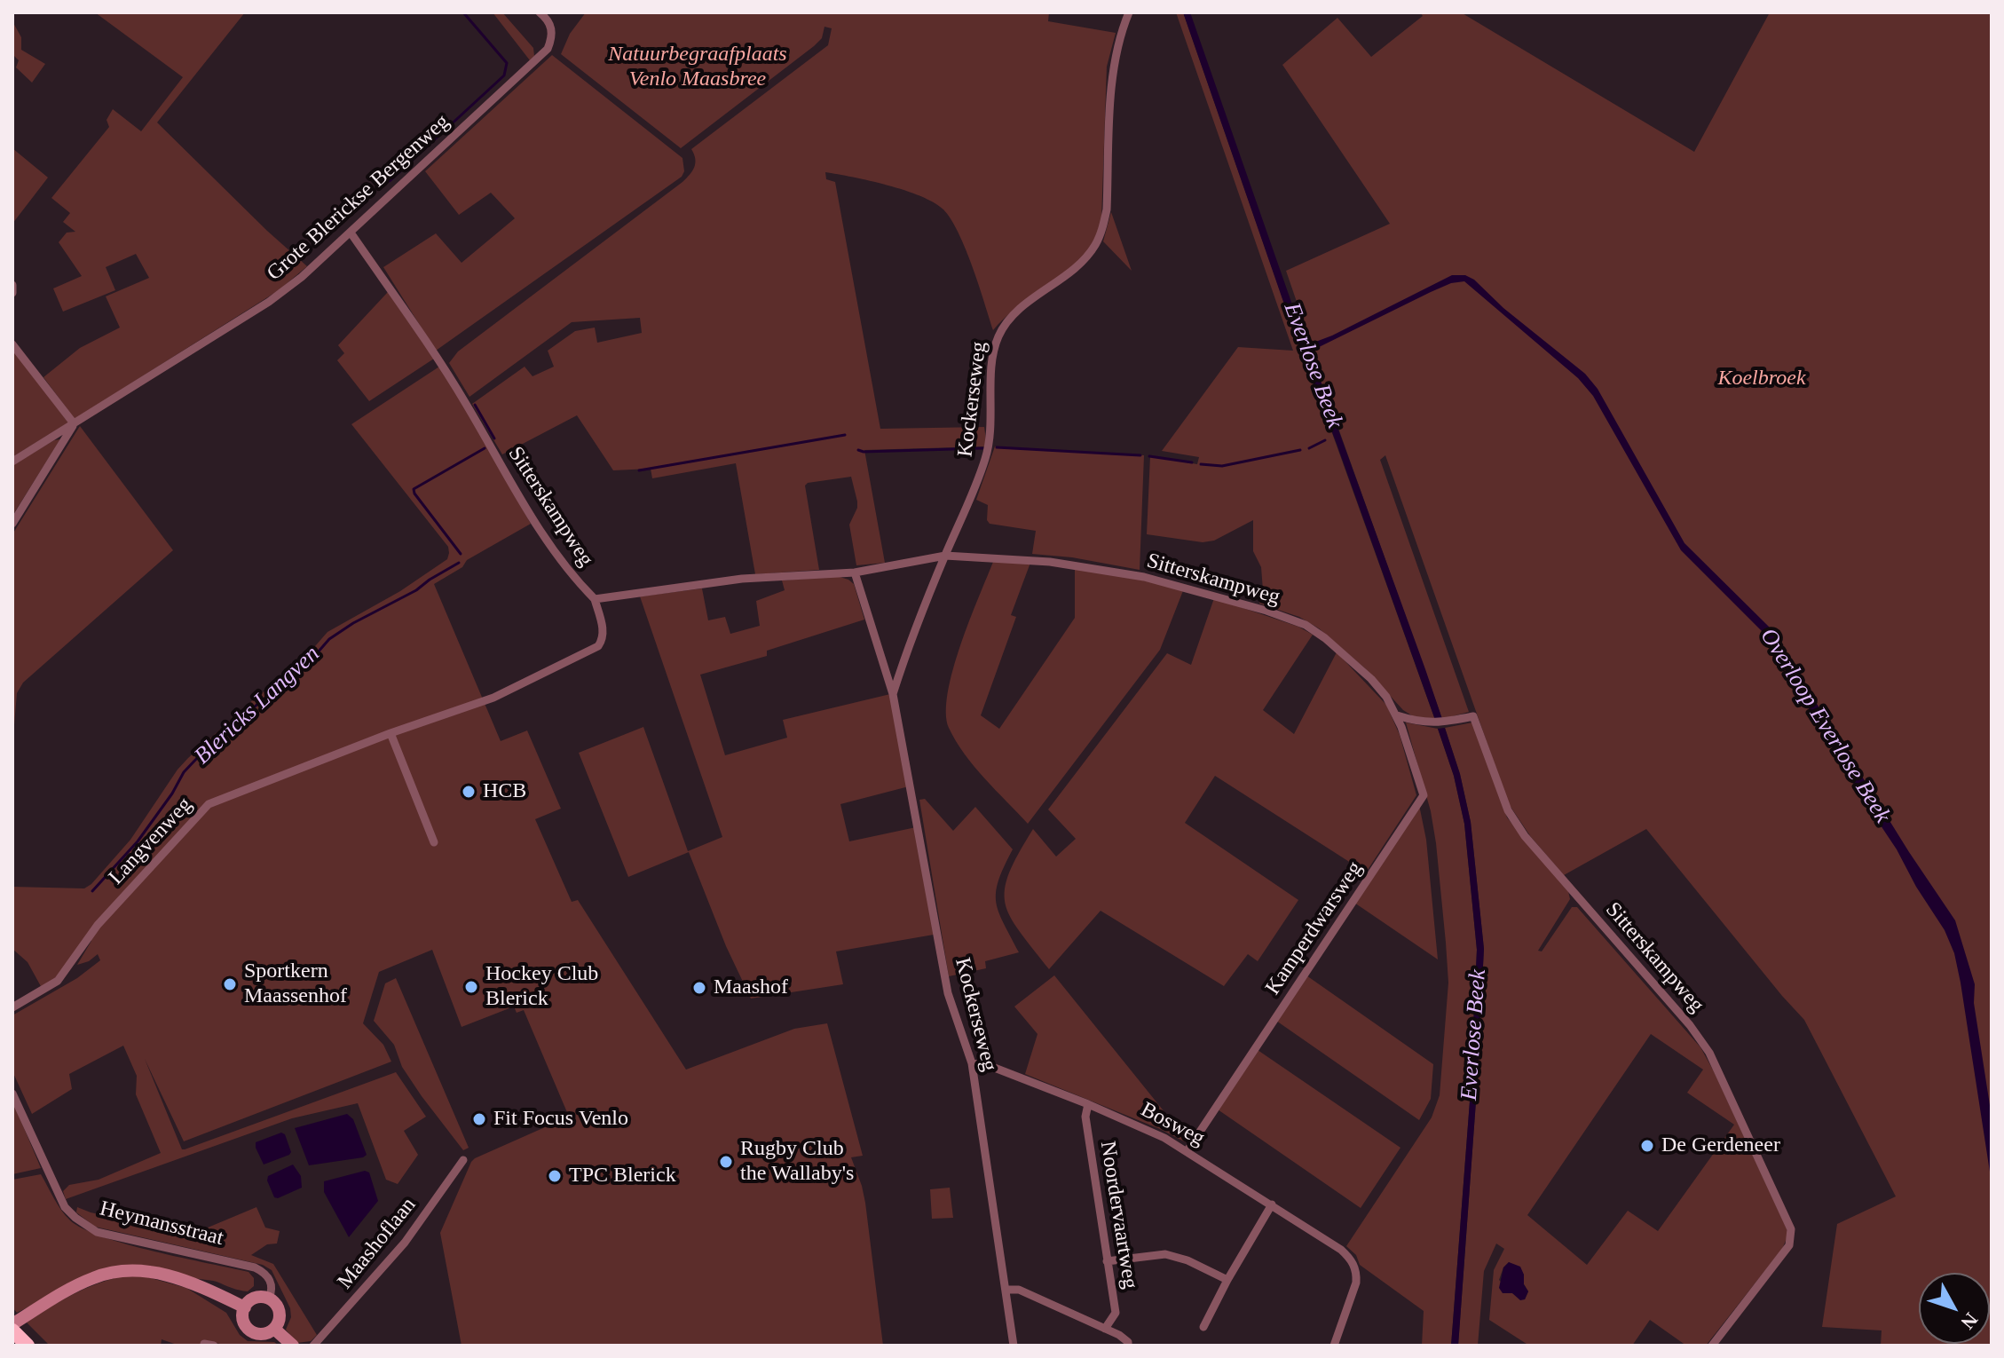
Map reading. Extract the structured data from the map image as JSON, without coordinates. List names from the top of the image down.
{
  "streets": {
    "street": [
      "Grote Blerickse Bergenweg",
      "Kockerseweg",
      "Sitterskampweg",
      "Langvenweg",
      "Kamperdwarsweg",
      "Bosweg",
      "Noordervaartweg",
      "Heymansstraat",
      "Maashoflaan"
    ]
  },
  "crossings": [
    ["Grote Blerickse Bergenweg", "Sitterskampweg"],
    ["Kockerseweg", "Sitterskampweg"],
    ["Kockerseweg", "Bosweg"],
    ["Sitterskampweg", "Langvenweg"],
    ["Sitterskampweg", "Kamperdwarsweg"],
    ["Kamperdwarsweg", "Bosweg"],
    ["Bosweg", "Noordervaartweg"]
  ],
  "water": ["Everlose Beek", "Blericks Langven", "Overloop Everlose Beek"],
  "parks": ["Natuurbegraafplaats Venlo Maasbree", "Koelbroek"],
  "places": [
    "HCB",
    "Sportkern Maassenhof",
    "Hockey Club Blerick",
    "Maashof",
    "Fit Focus Venlo",
    "De Gerdeneer",
    "Rugby Club the Wallaby's",
    "TPC Blerick"
  ],
  "north": "bottom right"
}
